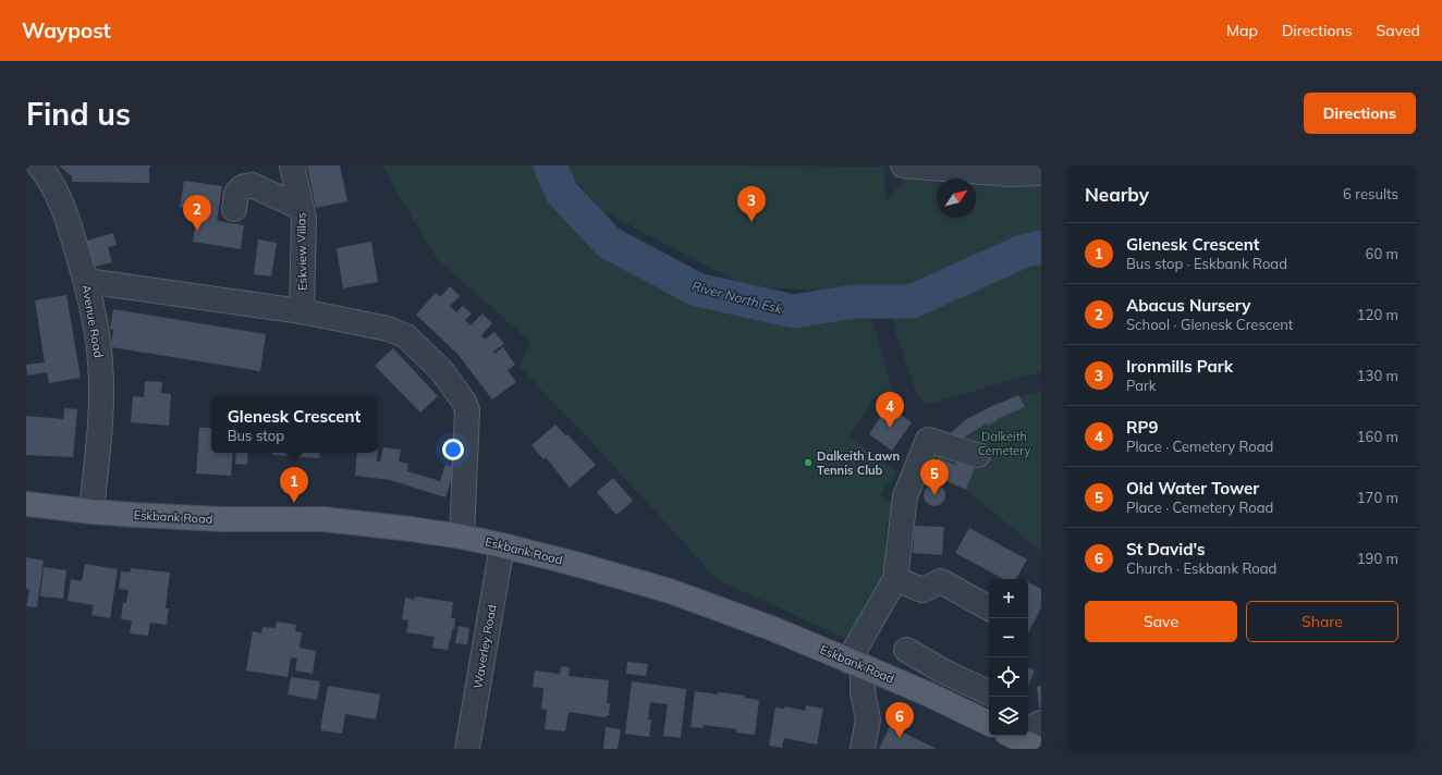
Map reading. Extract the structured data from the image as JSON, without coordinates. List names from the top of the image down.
{
  "streets": {
    "main road": ["Eskbank Road"],
    "street": ["Eskview Villas", "Avenue Road", "Waverley Road"]
  },
  "crossings": [
    ["Avenue Road", "Eskbank Road"],
    ["Eskbank Road", "Waverley Road"]
  ],
  "water": ["River North Esk"],
  "parks": ["Dalkeith Cemetery"],
  "places": ["Dalkeith Lawn Tennis Club"],
  "north": "top right",
  "page": {
    "header": "Waypost",
    "nav": ["Map", "Directions", "Saved"],
    "buttons": [
      "Directions",
      ["Save", "Share"]
    ],
    "title": "Find us",
    "heading": ["Nearby", "6 results"],
    "pins": [
      "3",
      "2",
      "4",
      "5",
      "1",
      "6"
    ],
    "list": [
      {
        "mark": "1",
        "name": "Glenesk Crescent",
        "note": "Bus stop · Eskbank Road",
        "value": "60 m"
      },
      {
        "mark": "2",
        "name": "Abacus Nursery",
        "note": "School · Glenesk Crescent",
        "value": "120 m"
      },
      {
        "mark": "3",
        "name": "Ironmills Park",
        "note": "Park",
        "value": "130 m"
      },
      {
        "mark": "4",
        "name": "RP9",
        "note": "Place · Cemetery Road",
        "value": "160 m"
      },
      {
        "mark": "5",
        "name": "Old Water Tower",
        "note": "Place · Cemetery Road",
        "value": "170 m"
      },
      {
        "mark": "6",
        "name": "St David's",
        "note": "Church · Eskbank Road",
        "value": "190 m"
      }
    ],
    "popup": ["Glenesk Crescent", "Bus stop"],
    "map_buttons": ["+", "−"]
  }
}
